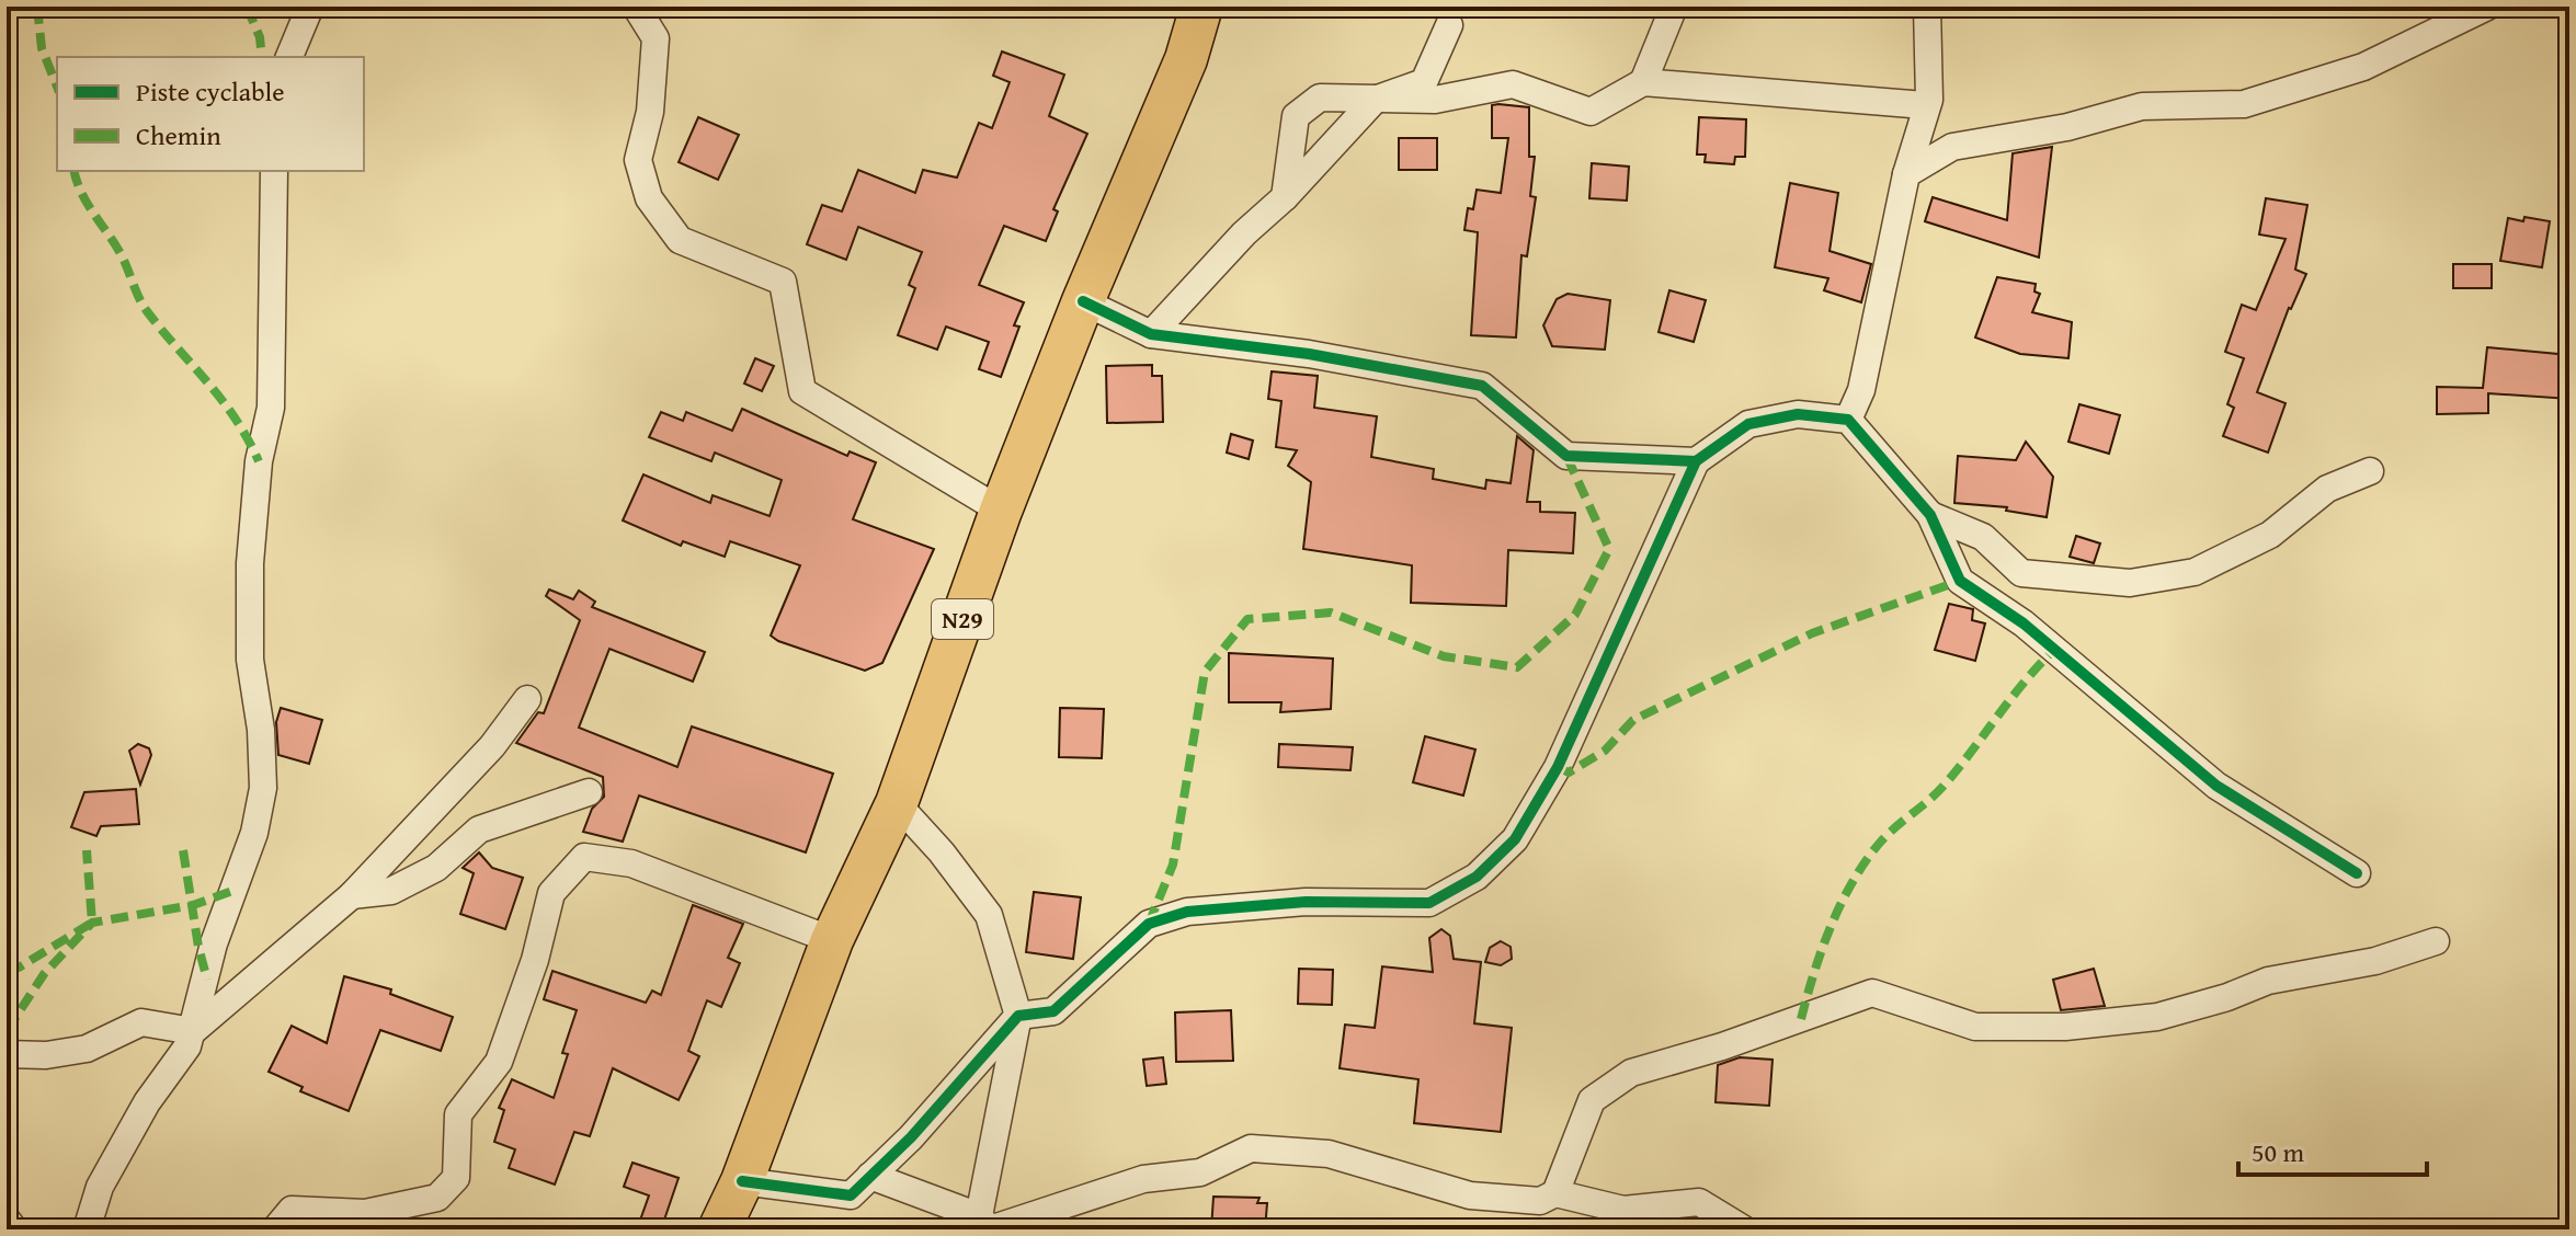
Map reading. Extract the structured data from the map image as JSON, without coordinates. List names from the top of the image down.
{
  "streets": {
    "main road": ["N29"]
  },
  "legend": ["Piste cyclable", "Chemin"],
  "scale_bar": "50 m"
}
